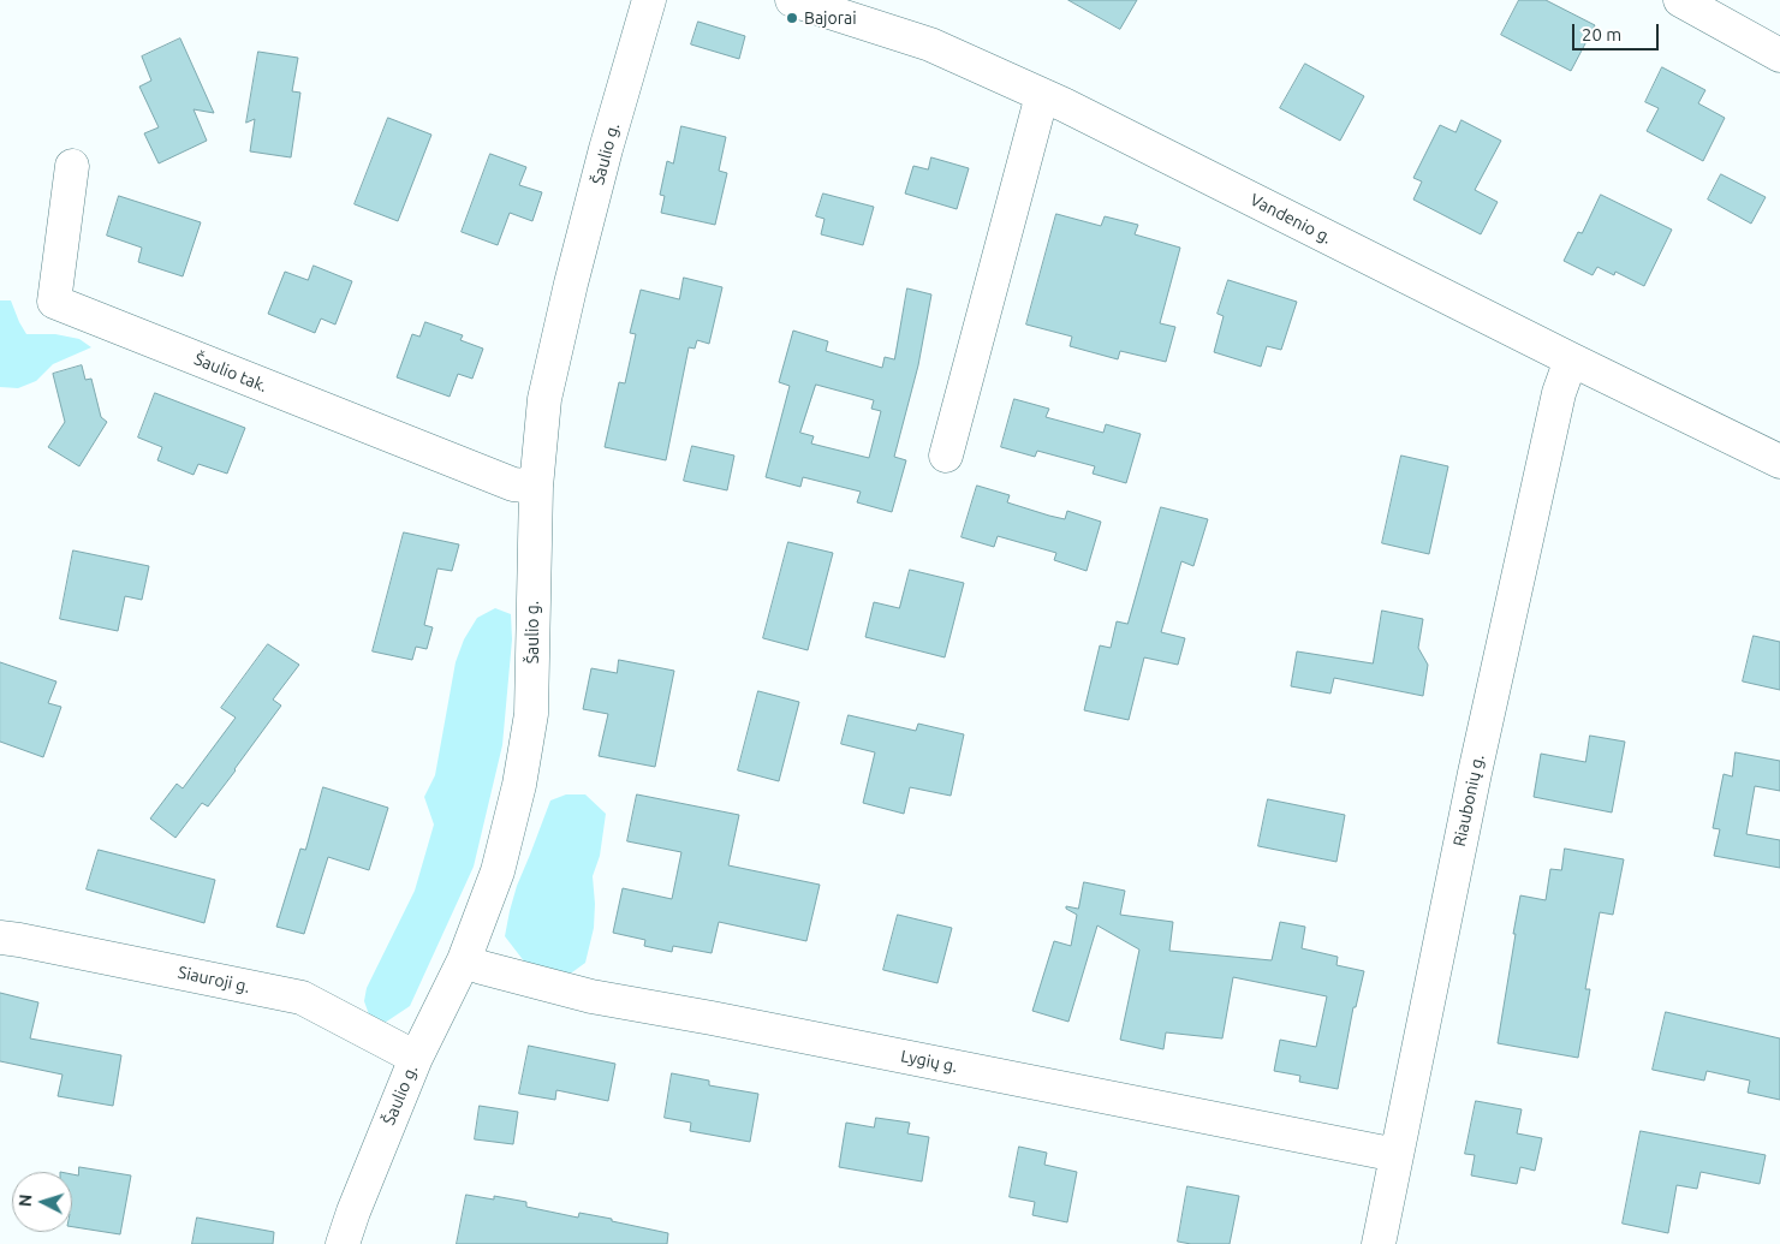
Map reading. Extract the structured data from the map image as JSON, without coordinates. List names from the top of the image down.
{
  "streets": {
    "street": [
      "Šaulio g.",
      "Vandenio g.",
      "Šaulio tak.",
      "Riaubonių g.",
      "Siauroji g.",
      "Lygių g."
    ]
  },
  "crossings": [
    ["Šaulio g.", "Šaulio tak."],
    ["Šaulio g.", "Siauroji g."],
    ["Šaulio g.", "Lygių g."],
    ["Vandenio g.", "Riaubonių g."],
    ["Riaubonių g.", "Lygių g."]
  ],
  "places": ["Bajorai"],
  "scale_bar": "20 m",
  "north": "left"
}
